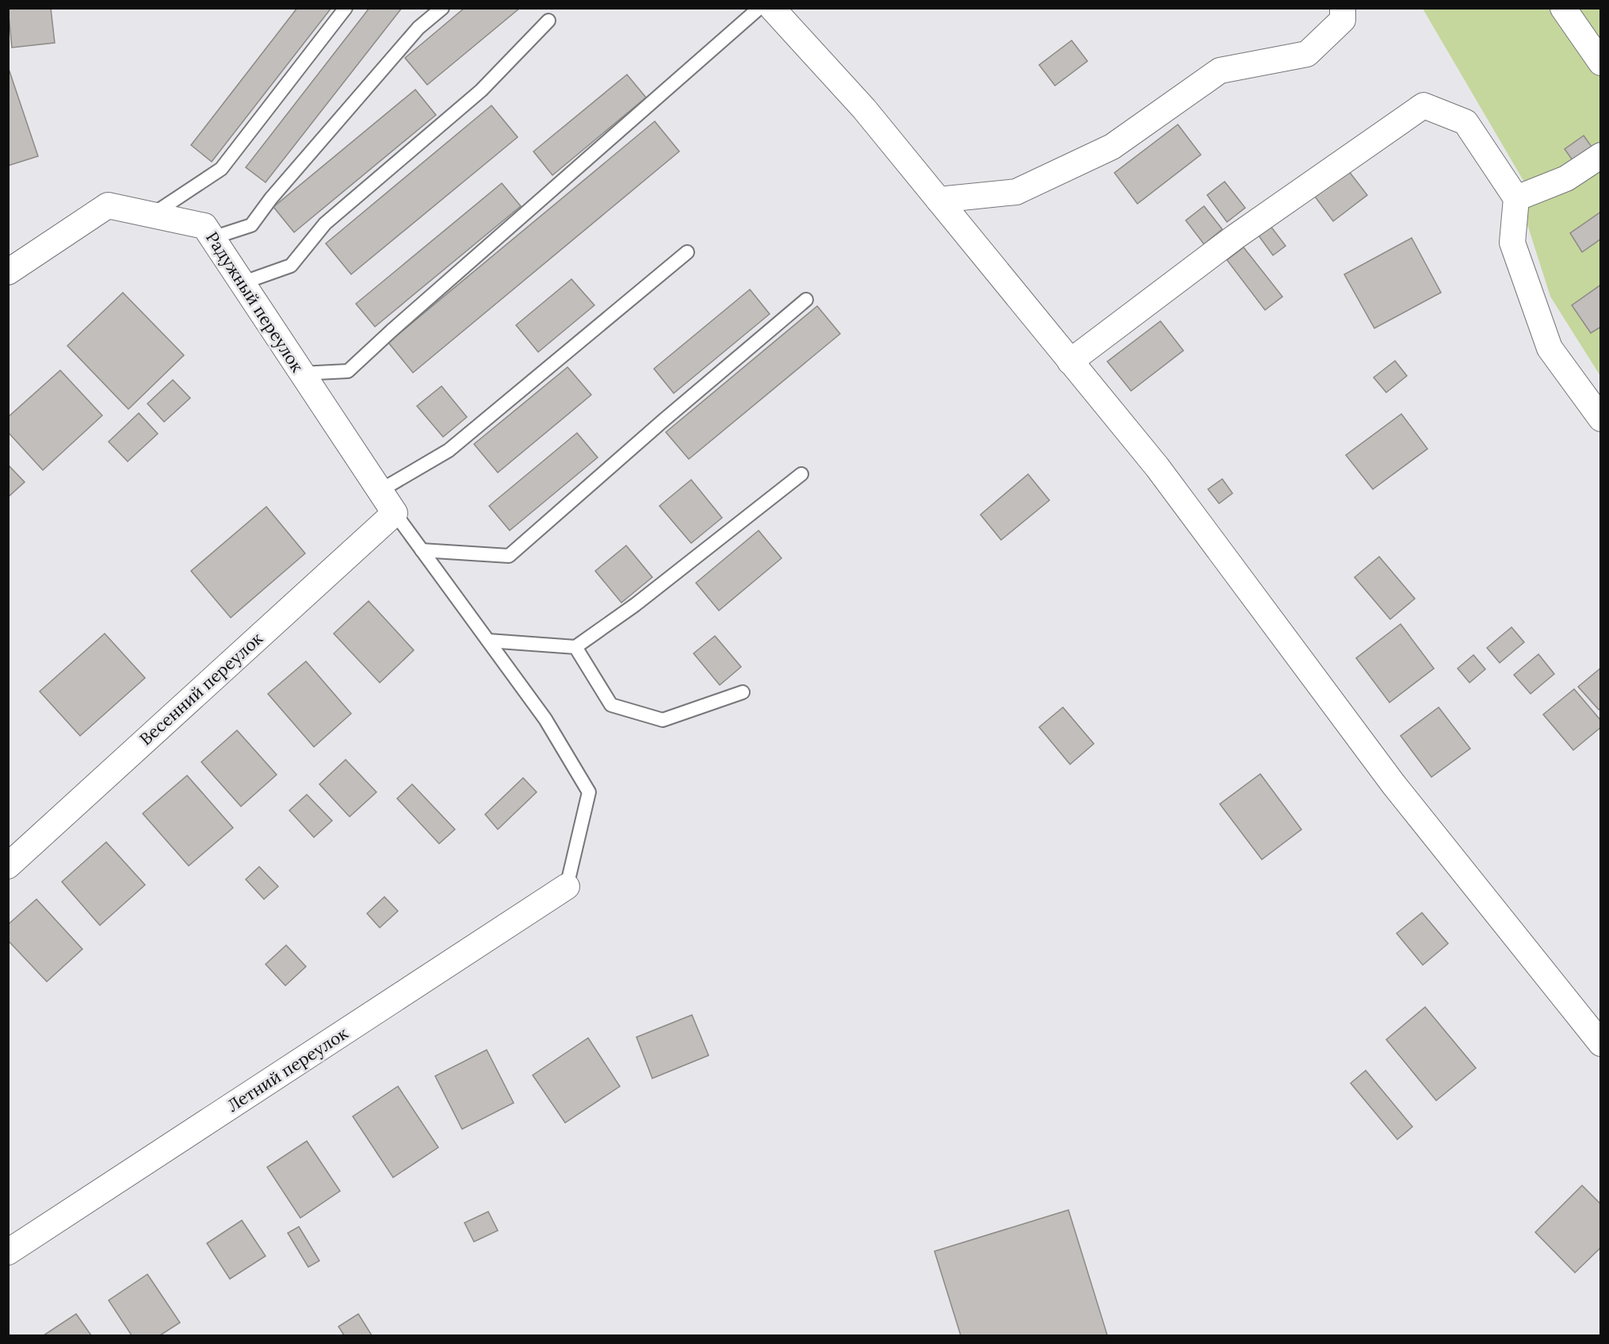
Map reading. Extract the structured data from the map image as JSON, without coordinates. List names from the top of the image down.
{
  "streets": {
    "street": ["Радужный переулок", "Весенний переулок", "Летний переулок"]
  },
  "crossings": [
    ["Радужный переулок", "Весенний переулок"]
  ]
}
